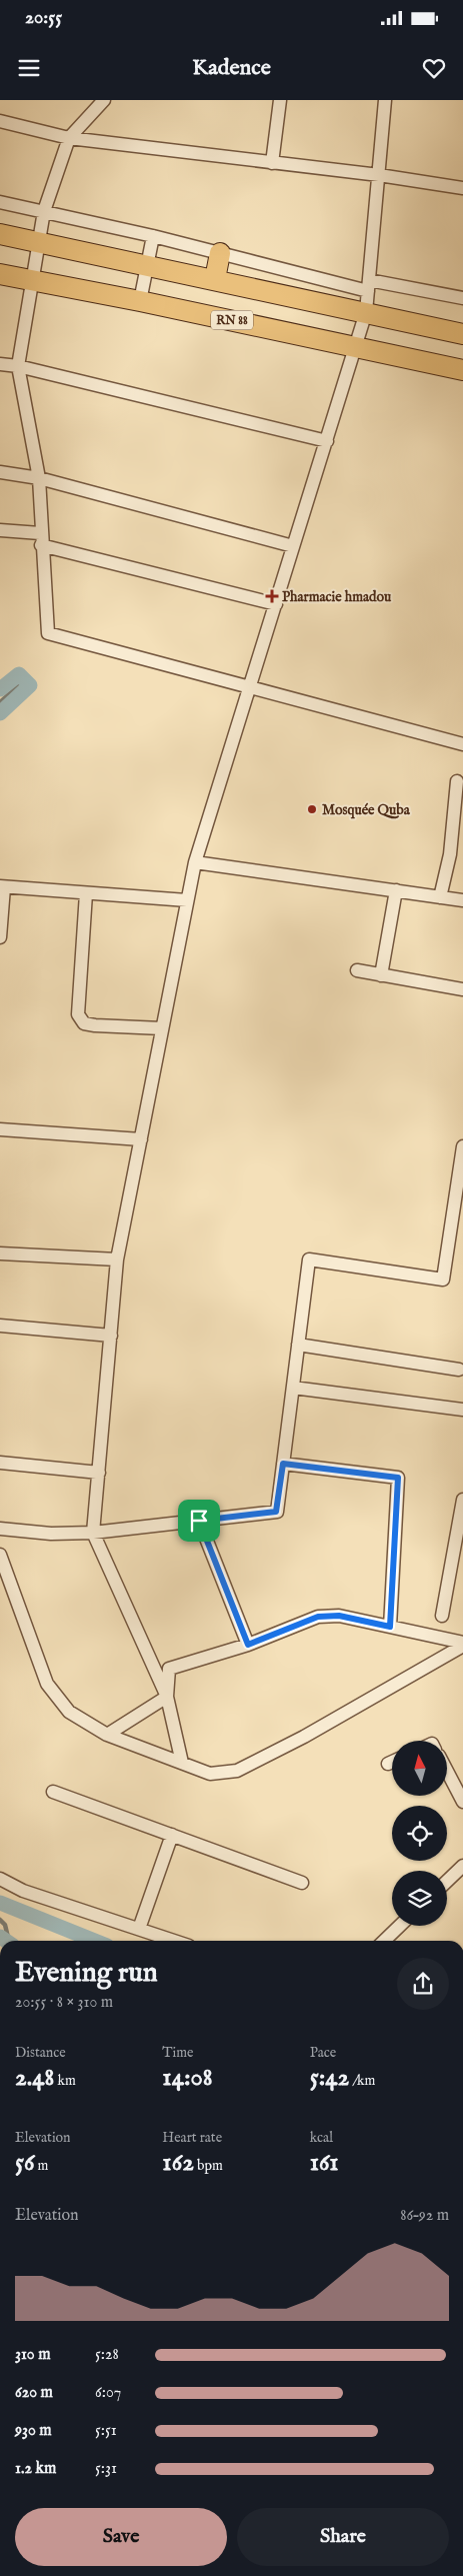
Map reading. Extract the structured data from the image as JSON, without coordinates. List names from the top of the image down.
{
  "streets": {
    "main road": ["RN 88"]
  },
  "places": {
    "health": ["Pharmacie hmadou"],
    "other": ["Mosquée Quba"]
  },
  "north": "top",
  "page": {
    "status": "20:55",
    "header": "Kadence",
    "heading": ["Evening run", "20:55 · 8 × 310 m"],
    "stats": [
      ["Distance", "2.48 km"],
      ["Time", "14:08"],
      ["Pace", "5:42 /km"],
      ["Elevation", "56 m"],
      ["Heart rate", "162 bpm"],
      ["kcal", "161"]
    ],
    "chart": ["Elevation", "86–92 m"],
    "list": [
      {
        "name": "310 m",
        "note": "5:28"
      },
      {
        "name": "620 m",
        "note": "6:07"
      },
      {
        "name": "930 m",
        "note": "5:51"
      },
      {
        "name": "1.2 km",
        "note": "5:31"
      }
    ],
    "buttons": ["Save", "Share"]
  }
}
